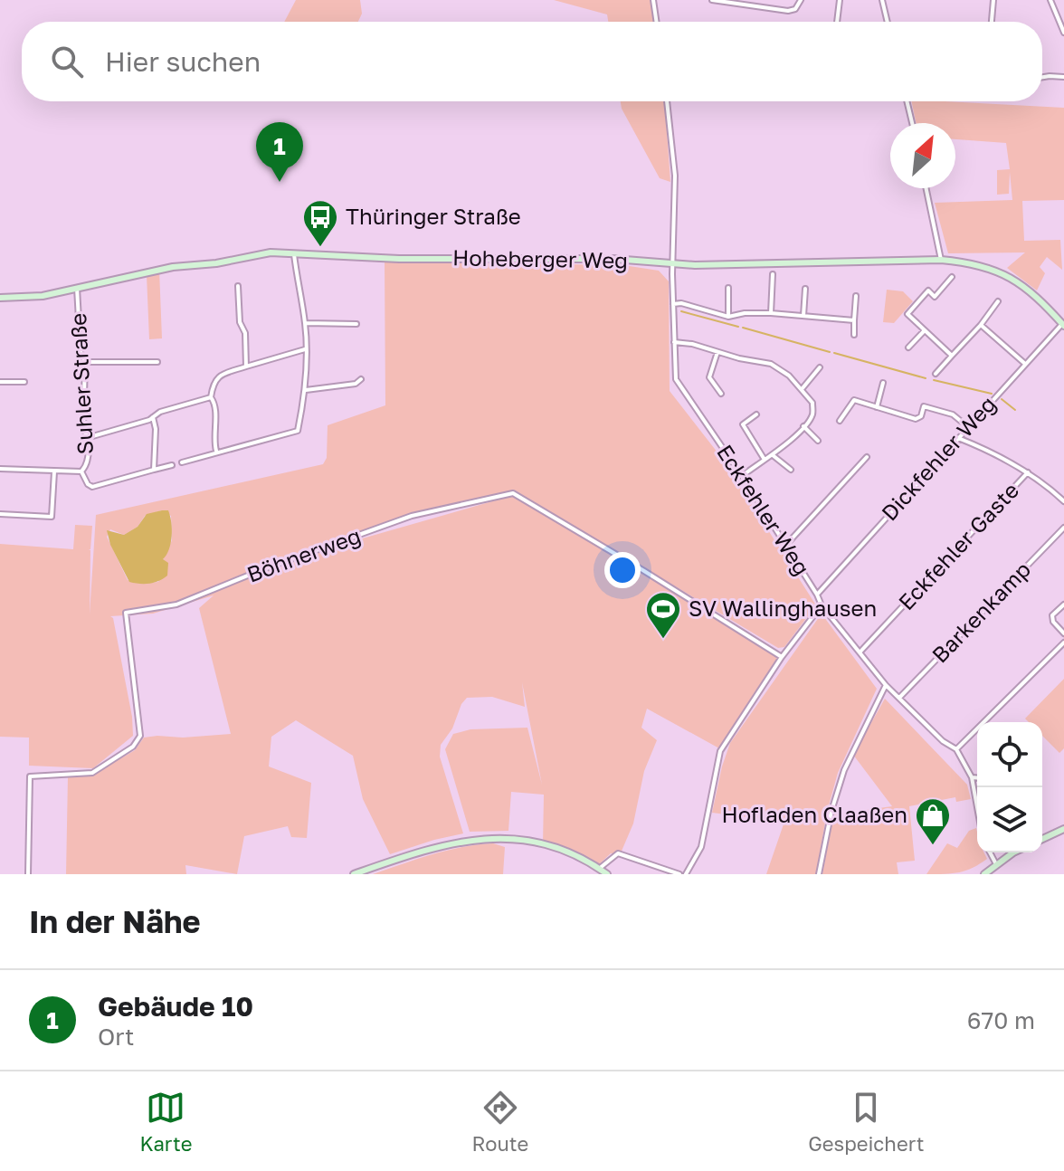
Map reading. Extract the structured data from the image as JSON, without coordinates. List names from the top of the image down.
{
  "streets": {
    "street": [
      "Hoheberger Weg",
      "Suhler Straße",
      "Dickfehler Weg",
      "Eckfehler Weg",
      "Eckfehler Gaste",
      "Böhnerweg",
      "Barkenkamp"
    ]
  },
  "crossings": [
    ["Hoheberger Weg", "Suhler Straße"],
    ["Hoheberger Weg", "Dickfehler Weg"],
    ["Hoheberger Weg", "Eckfehler Weg"],
    ["Dickfehler Weg", "Eckfehler Weg"],
    ["Eckfehler Weg", "Eckfehler Gaste"],
    ["Eckfehler Weg", "Barkenkamp"]
  ],
  "places": {
    "bus stop": ["Thüringer Straße"],
    "sports": ["SV Wallinghausen"],
    "shop": ["Hofladen Claaßen"]
  },
  "north": "top right",
  "page": {
    "search": "Hier suchen",
    "pins": "1",
    "heading": "In der Nähe",
    "list": [
      {
        "mark": "1",
        "name": "Gebäude 10",
        "note": "Ort",
        "value": "670 m"
      }
    ],
    "nav": ["Karte", "Route", "Gespeichert"]
  }
}
